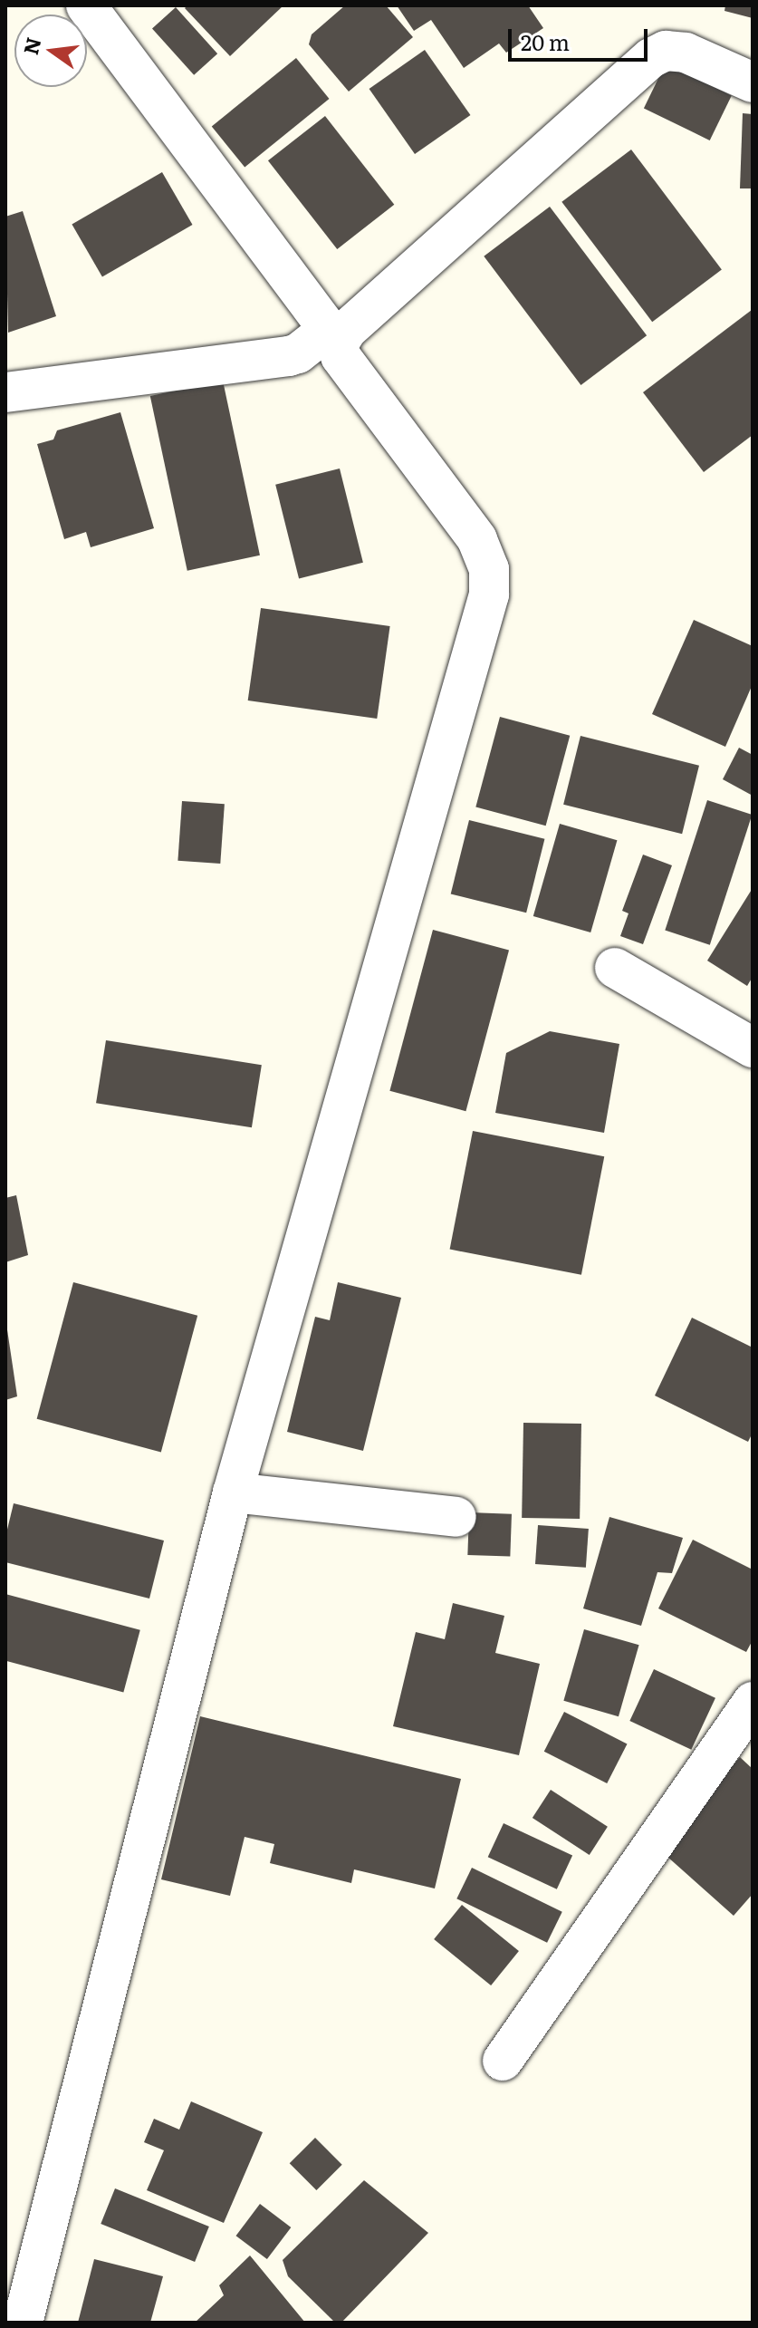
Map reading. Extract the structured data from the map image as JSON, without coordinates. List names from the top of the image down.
{
  "scale_bar": "20 m",
  "north": "left"
}
